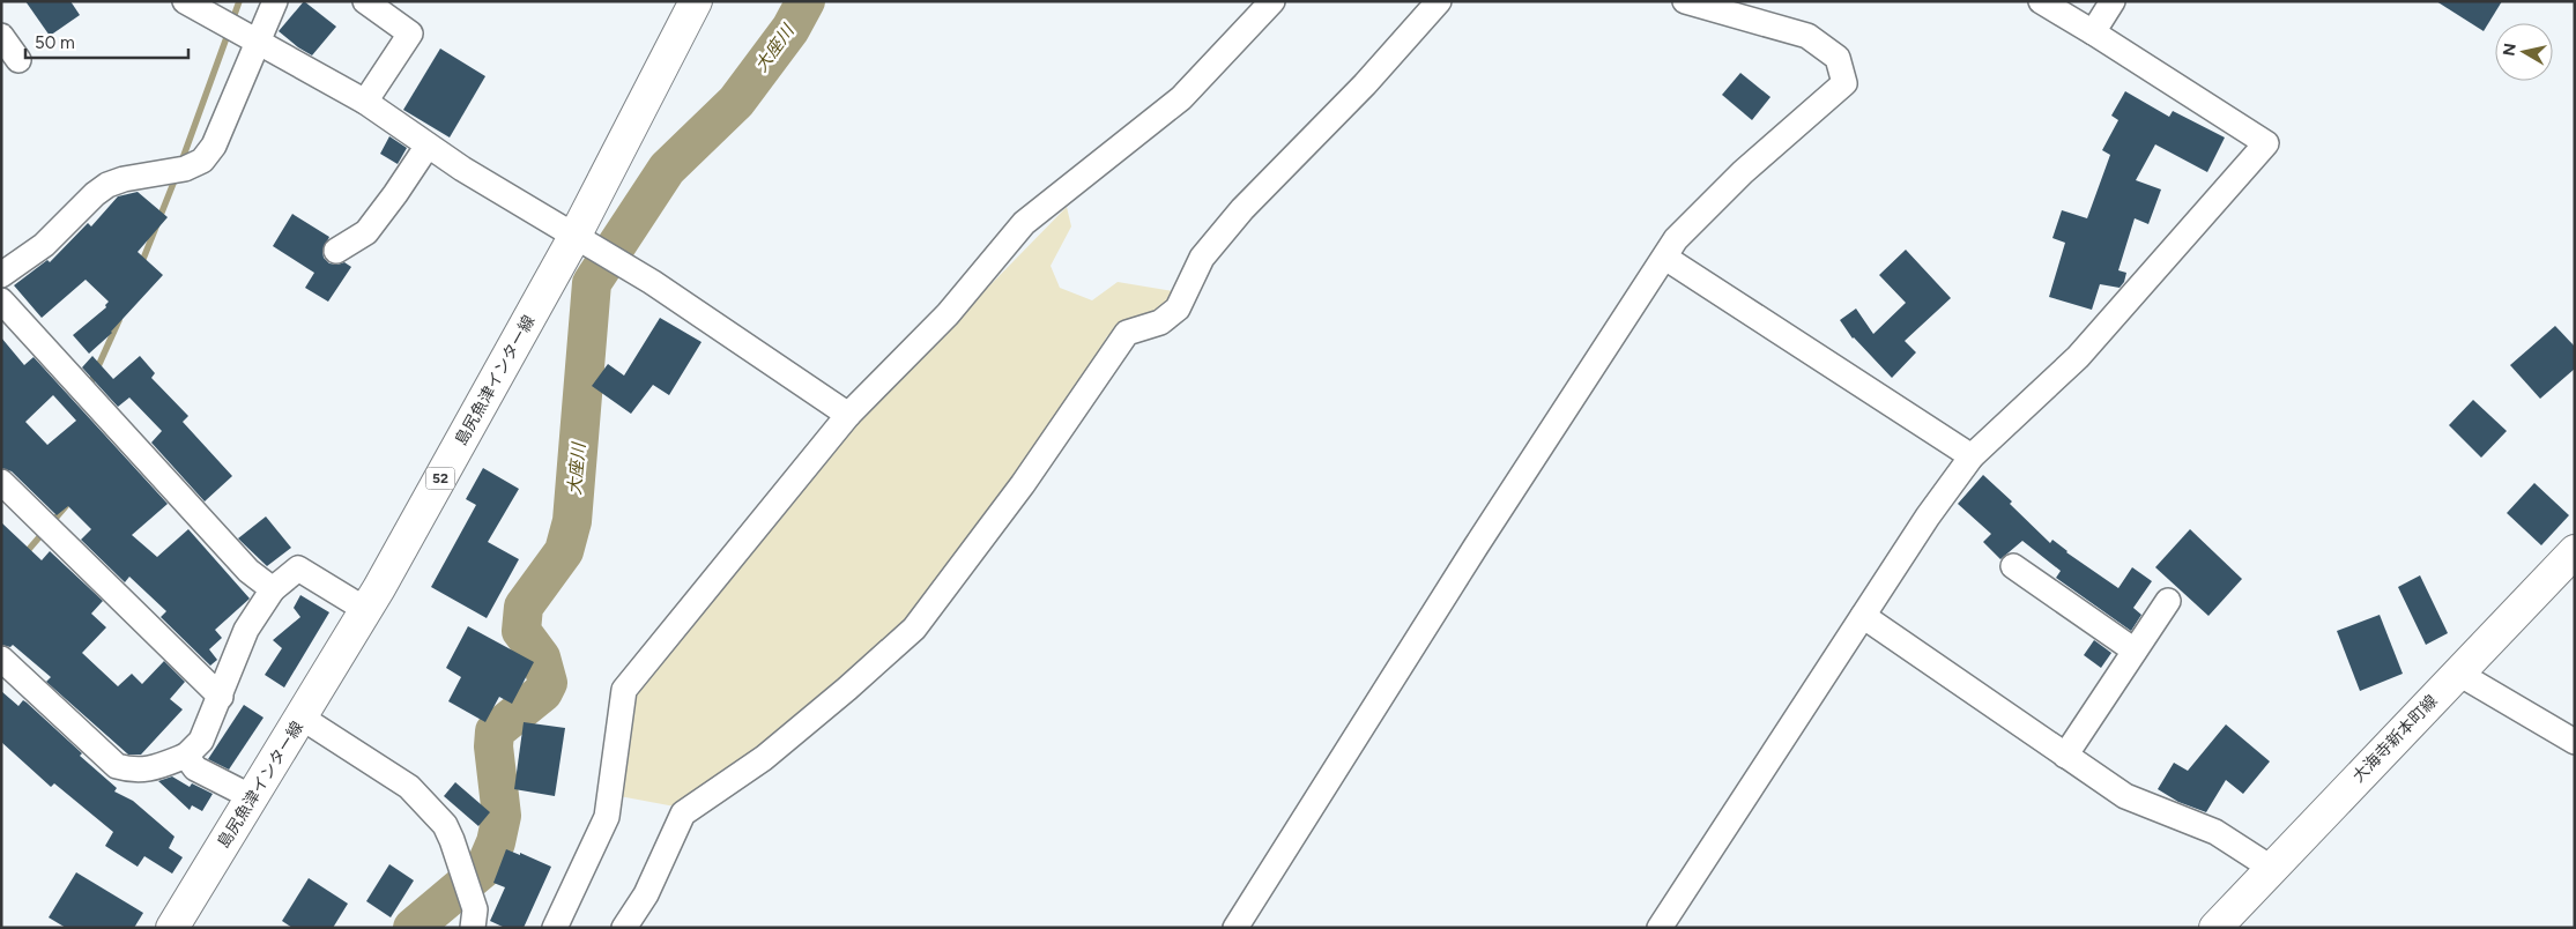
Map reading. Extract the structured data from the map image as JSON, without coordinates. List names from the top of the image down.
{
  "streets": {
    "main road": ["島尻魚津インター線", "52", "大海寺新本町線"]
  },
  "water": ["大座川"],
  "scale_bar": "50 m",
  "north": "left"
}
